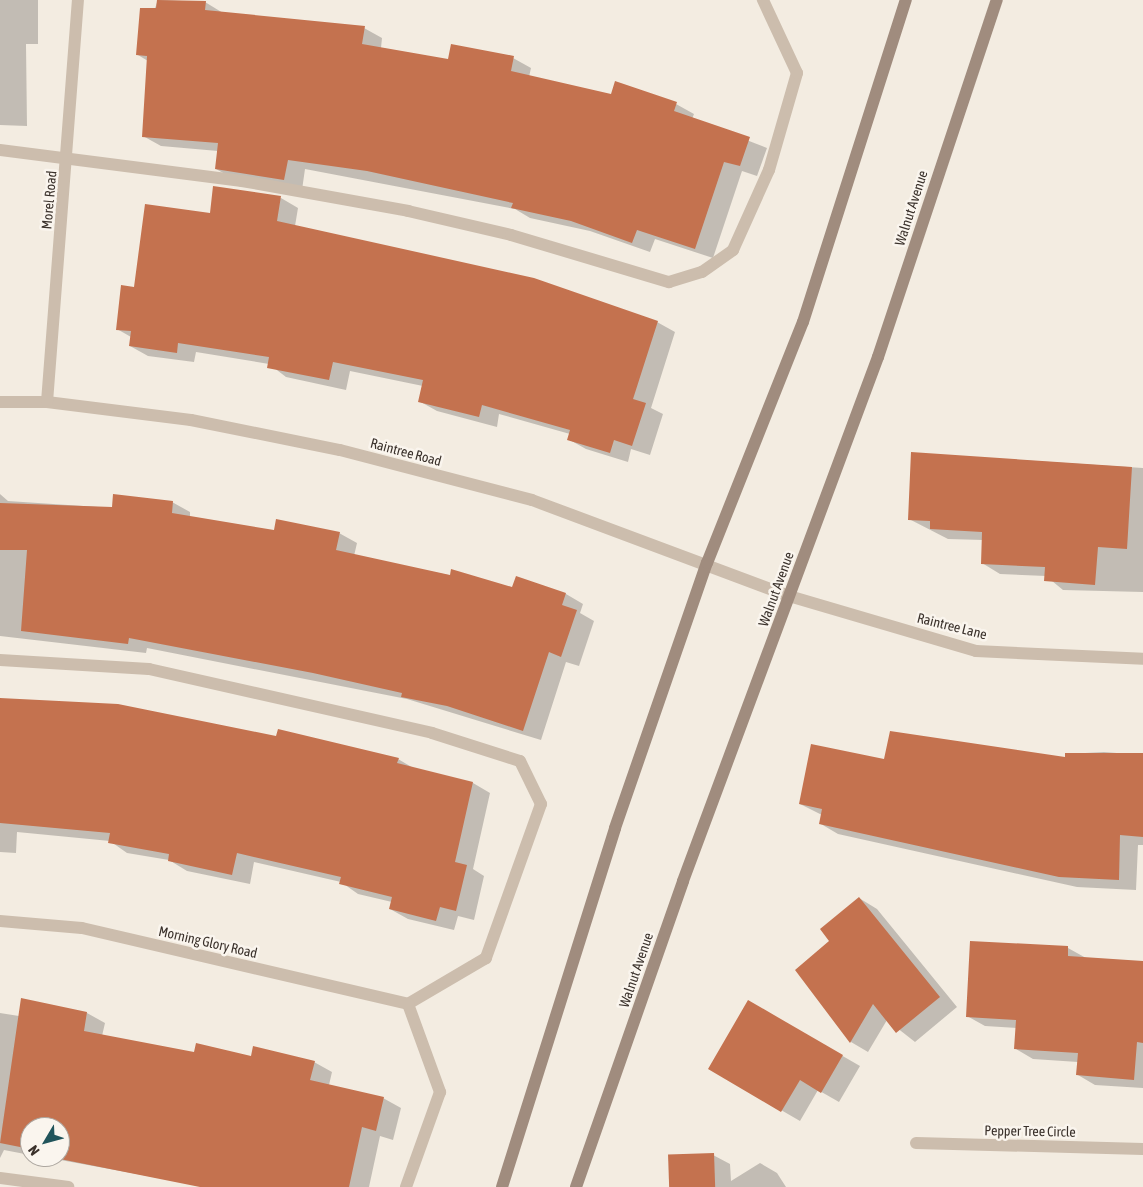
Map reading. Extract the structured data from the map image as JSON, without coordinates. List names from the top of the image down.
{
  "streets": {
    "main road": ["Walnut Avenue"],
    "street": [
      "Morel Road",
      "Raintree Road",
      "Raintree Lane",
      "Morning Glory Road",
      "Pepper Tree Circle"
    ]
  },
  "crossings": [
    ["Morel Road", "Raintree Road"],
    ["Walnut Avenue", "Raintree Road"],
    ["Walnut Avenue", "Raintree Lane"],
    ["Raintree Road", "Raintree Lane"]
  ],
  "north": "bottom left"
}
